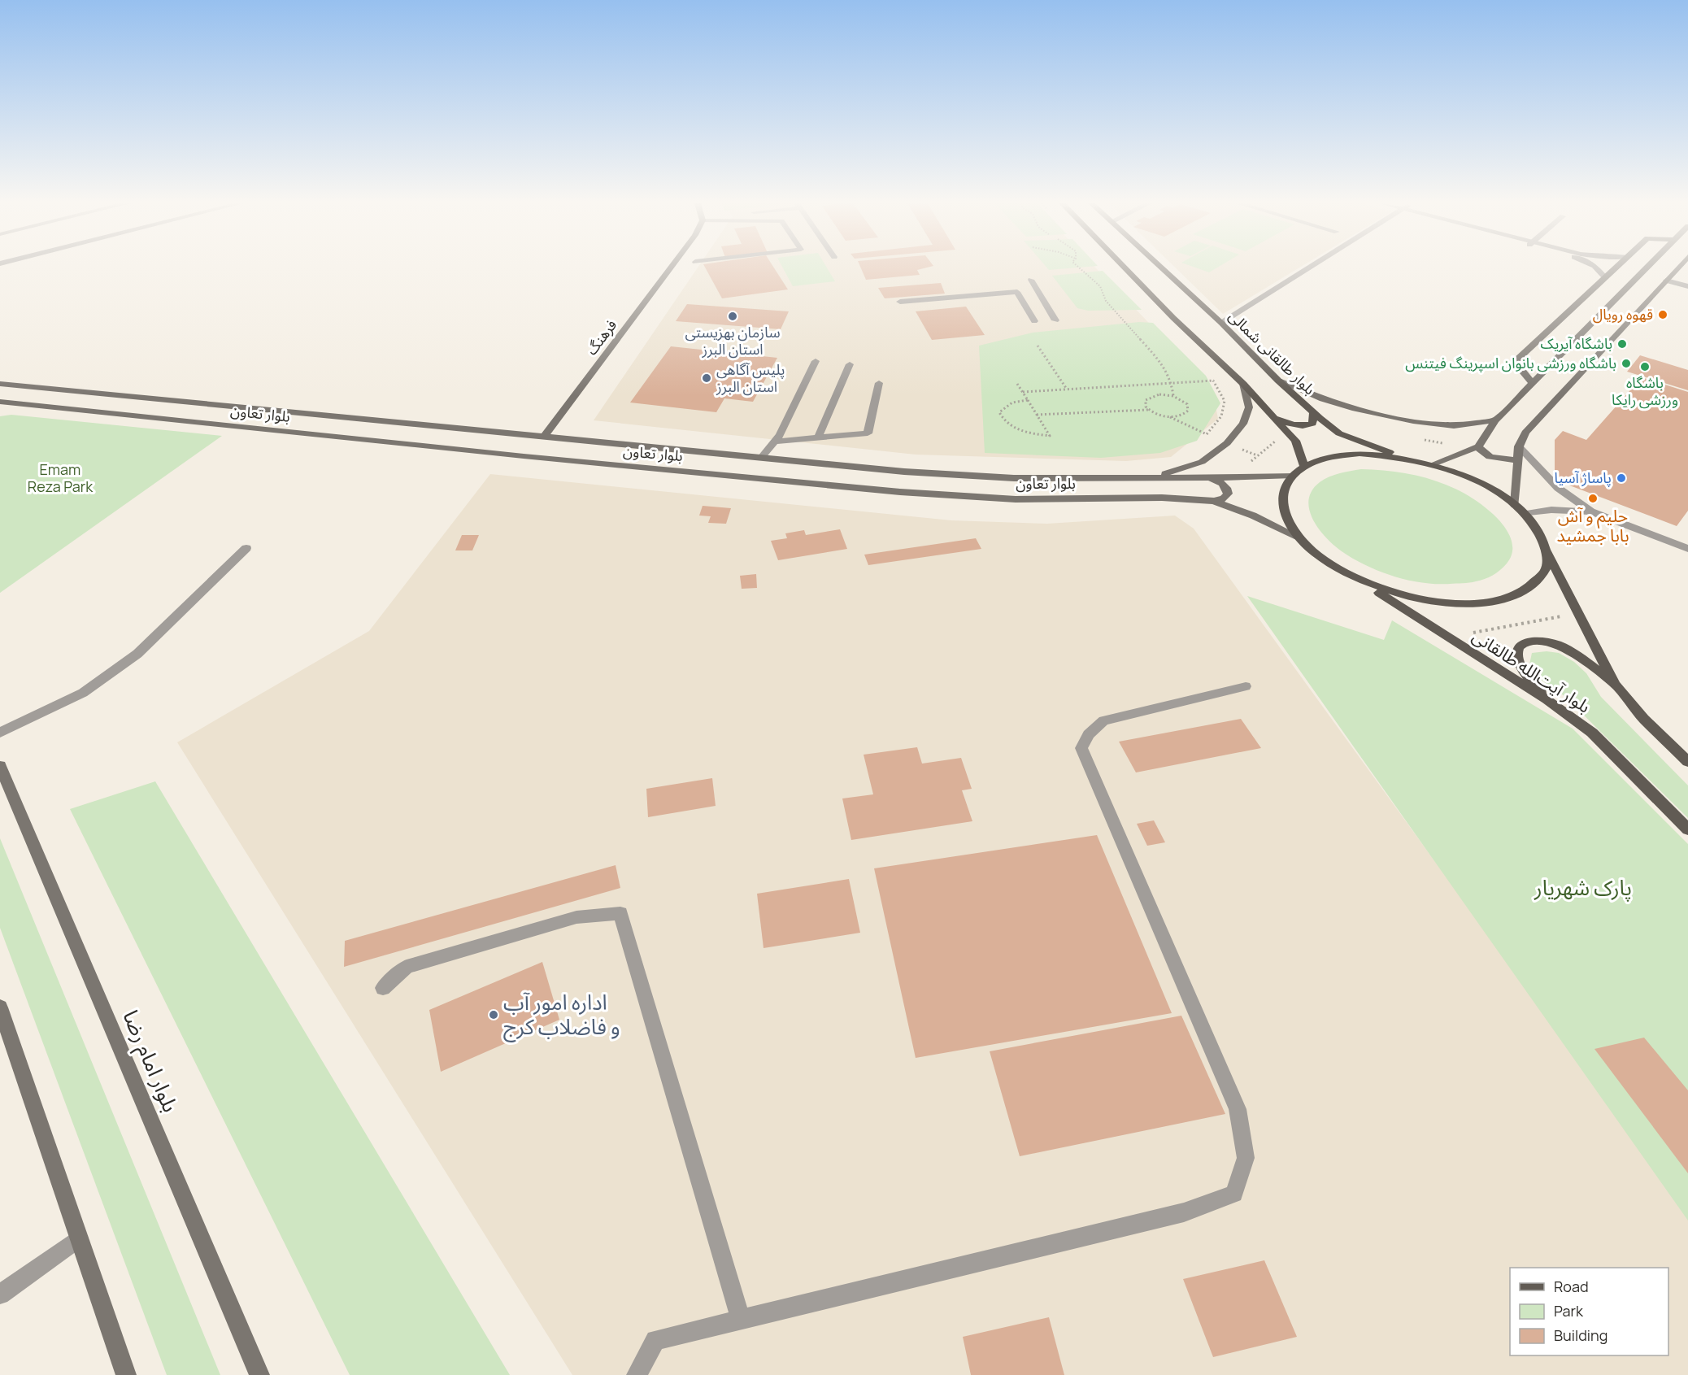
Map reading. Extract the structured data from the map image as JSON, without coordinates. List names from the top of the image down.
{
  "streets": {
    "main road": [
      "فرهنگ",
      "بلوار طالقانی شمالی",
      "بلوار تعاون",
      "بلوار آیت‌الله طالقانی",
      "بلوار امام رضا"
    ]
  },
  "crossings": [
    ["فرهنگ", "بلوار تعاون"]
  ],
  "parks": ["Emam Reza Park", "پارک شهریار"],
  "places": [
    "قهوه رویال",
    "سازمان بهزیستی استان البرز",
    "باشگاه آیریک",
    "باشگاه ورزشی بانوان اسپرینگ فیتنس",
    "باشگاه ورزشی رایکا",
    "پلیس آگاهی استان البرز",
    "پاساژ آسیا",
    "حلیم و آش بابا جمشید",
    "اداره امور آب و فاضلاب کرج"
  ],
  "legend": ["Road", "Park", "Building"]
}
